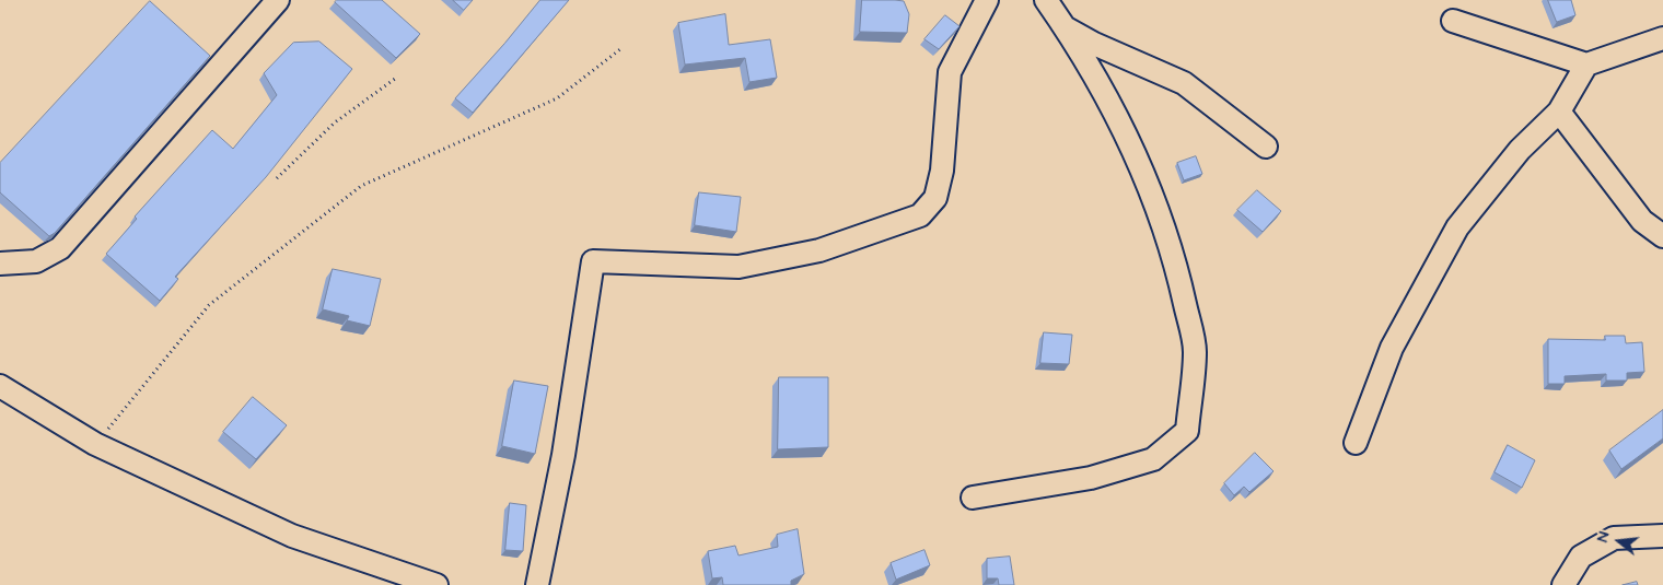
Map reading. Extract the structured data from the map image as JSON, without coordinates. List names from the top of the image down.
{
  "north": "left"
}
